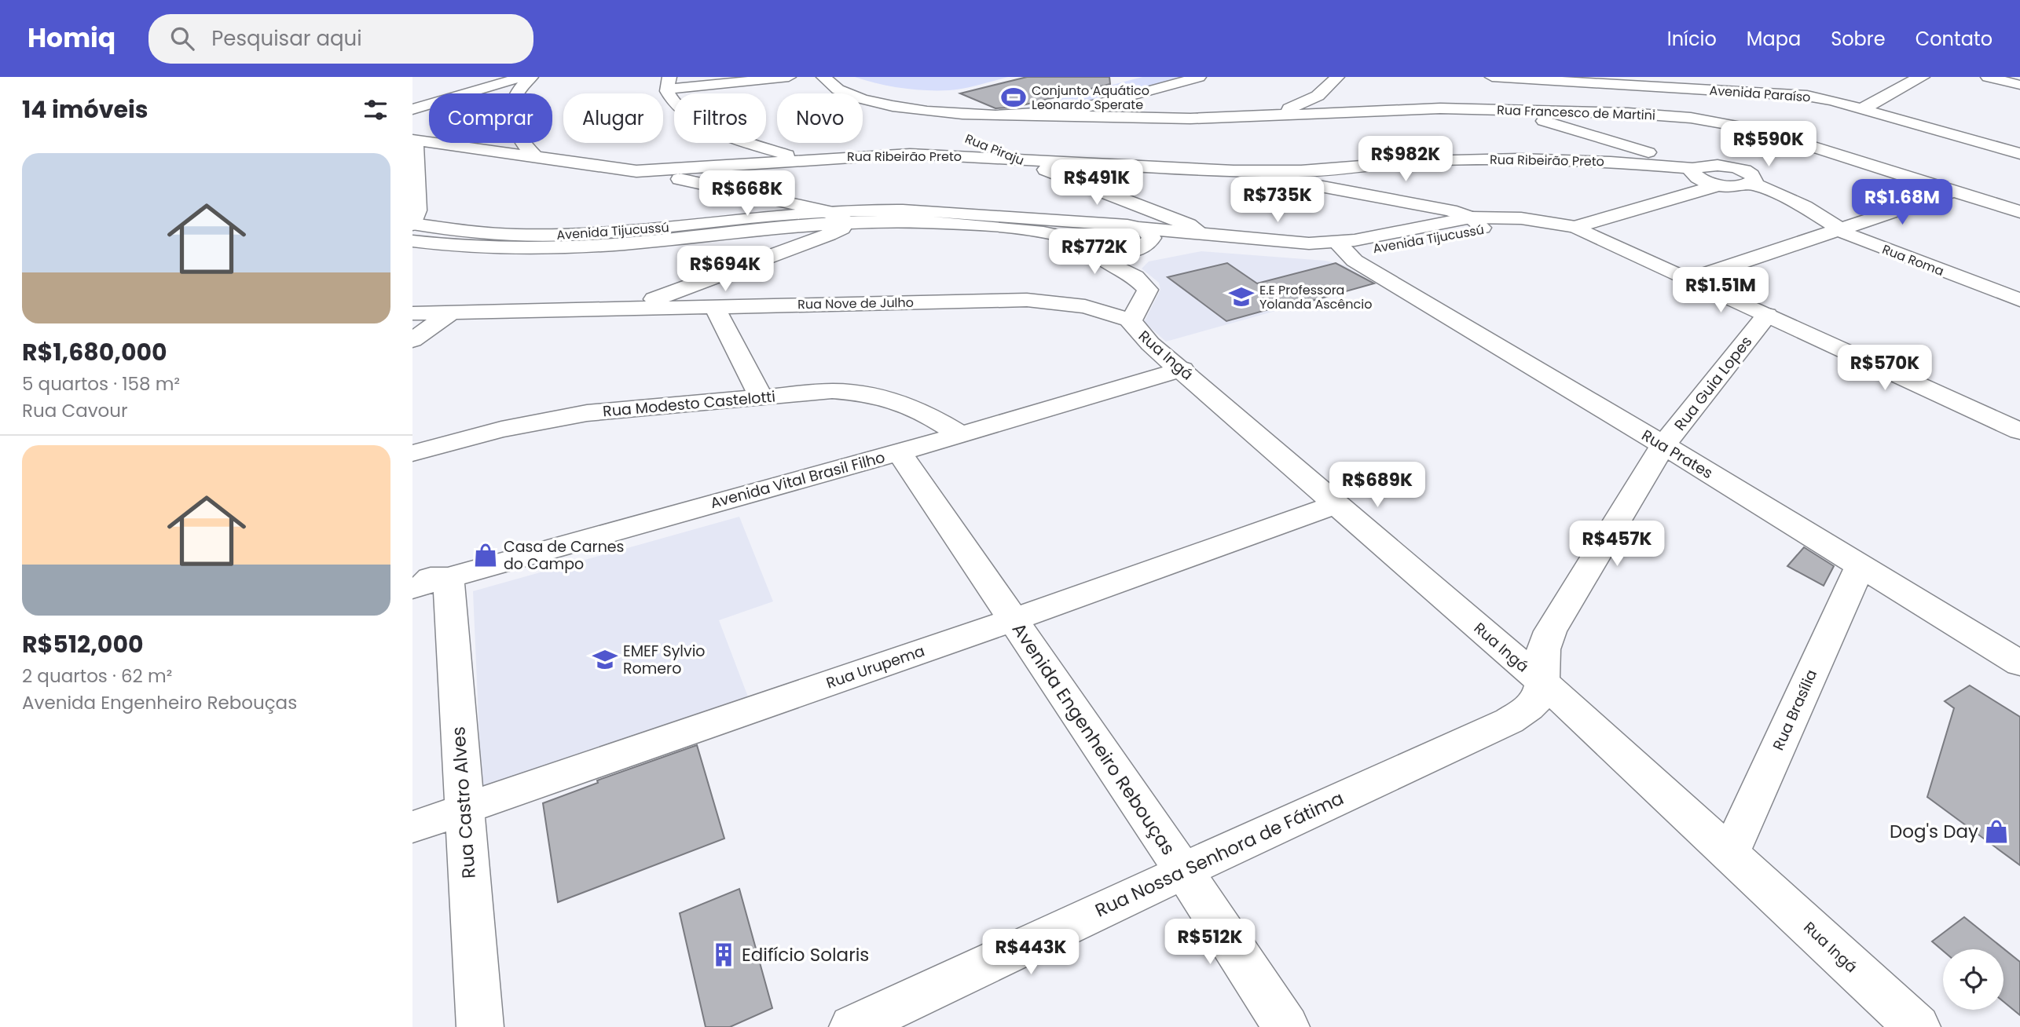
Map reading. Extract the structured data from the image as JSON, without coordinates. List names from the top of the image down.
{
  "streets": {
    "street": [
      "Avenida Paraíso",
      "Rua Francesco de Martini",
      "Rua Piraju",
      "Rua Ribeirão Preto",
      "Avenida Tijucussú",
      "Rua Roma",
      "Rua Nove de Julho",
      "Rua Ingá",
      "Rua Guia Lopes",
      "Rua Modesto Castelotti",
      "Rua Prates",
      "Avenida Vital Brasil Filho",
      "Rua Urupema",
      "Rua Brasília",
      "Avenida Engenheiro Rebouças",
      "Rua Castro Alves",
      "Rua Nossa Senhora de Fátima"
    ]
  },
  "crossings": [
    ["Rua Piraju", "Rua Ribeirão Preto"],
    ["Rua Piraju", "Avenida Tijucussú"],
    ["Rua Ribeirão Preto", "Avenida Tijucussú"],
    ["Avenida Tijucussú", "Rua Ingá"],
    ["Avenida Tijucussú", "Rua Prates"],
    ["Rua Nove de Julho", "Rua Ingá"],
    ["Rua Ingá", "Rua Guia Lopes"],
    ["Rua Ingá", "Avenida Vital Brasil Filho"],
    ["Rua Ingá", "Rua Urupema"],
    ["Rua Ingá", "Rua Brasília"],
    ["Rua Ingá", "Rua Nossa Senhora de Fátima"],
    ["Rua Guia Lopes", "Rua Prates"],
    ["Rua Guia Lopes", "Rua Nossa Senhora de Fátima"],
    ["Rua Modesto Castelotti", "Avenida Vital Brasil Filho"],
    ["Rua Prates", "Rua Brasília"],
    ["Avenida Vital Brasil Filho", "Avenida Engenheiro Rebouças"],
    ["Avenida Vital Brasil Filho", "Rua Castro Alves"],
    ["Rua Urupema", "Avenida Engenheiro Rebouças"],
    ["Rua Urupema", "Rua Castro Alves"],
    ["Avenida Engenheiro Rebouças", "Rua Nossa Senhora de Fátima"]
  ],
  "places": {
    "sports": ["Conjunto Aquático Leonardo Sperate"],
    "school or university": ["E.E Professora Yolanda Ascêncio", "EMEF Sylvio Romero"],
    "shop": ["Casa de Carnes do Campo", "Dog's Day"],
    "building": ["Edifício Solaris"]
  },
  "page": {
    "header": "Homiq",
    "search": "Pesquisar aqui",
    "nav": [
      "Início",
      "Mapa",
      "Sobre",
      "Contato"
    ],
    "heading": "14 imóveis",
    "chip": [
      "Comprar",
      "Alugar",
      "Filtros",
      "Novo"
    ],
    "price": [
      "R$590K",
      "R$982K",
      "R$491K",
      "R$668K",
      "R$735K",
      "R$1.68M",
      "R$772K",
      "R$694K",
      "R$1.51M",
      "R$570K",
      "R$689K",
      "R$457K",
      "R$512K",
      "R$443K"
    ],
    "list": [
      {
        "name": "R$1,680,000",
        "note": "5 quartos · 158 m² · Rua Cavour"
      },
      {
        "name": "R$512,000",
        "note": "2 quartos · 62 m² · Avenida Engenheiro Rebouças"
      }
    ]
  }
}
